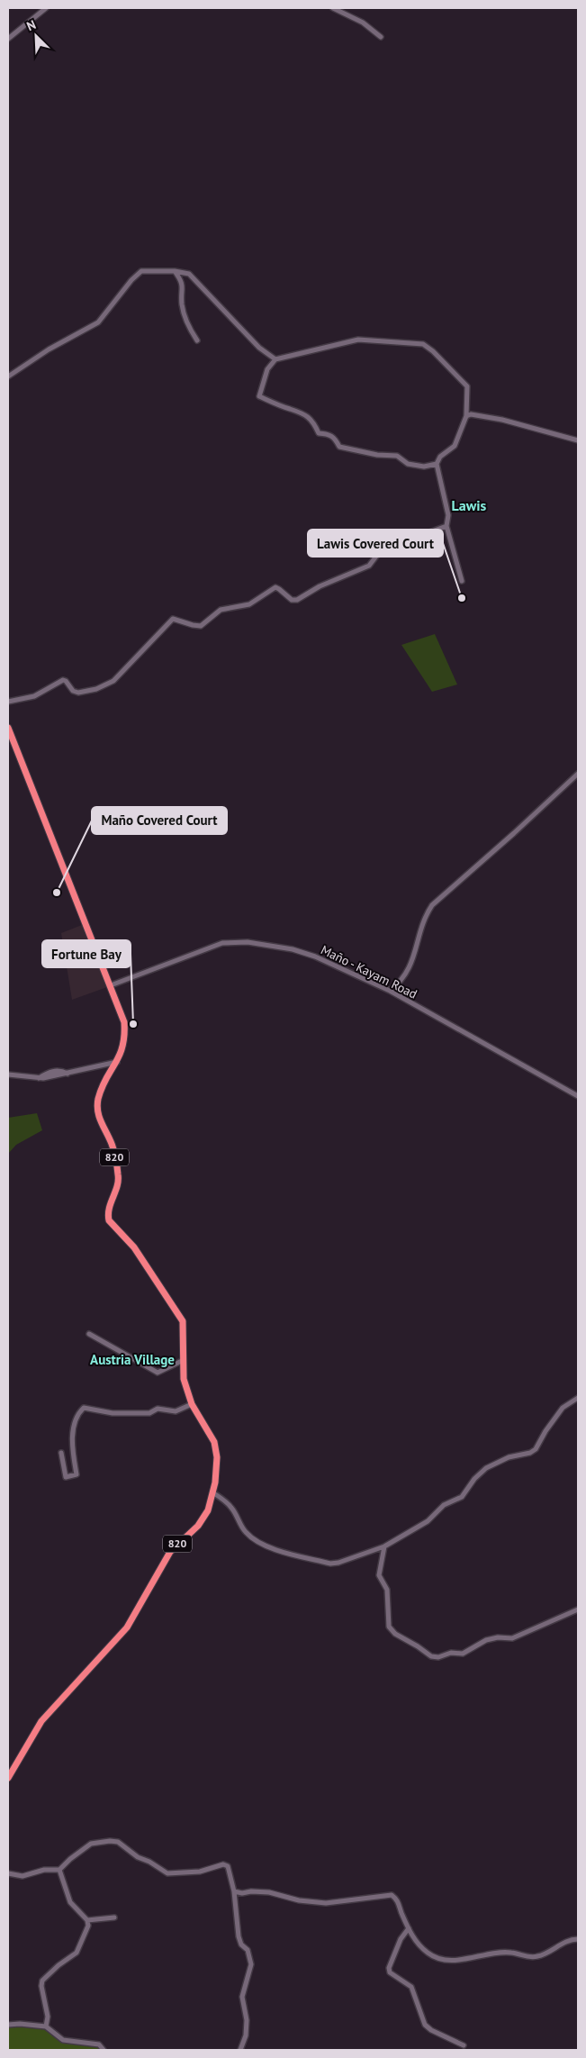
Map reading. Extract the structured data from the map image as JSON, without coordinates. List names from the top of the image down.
{
  "streets": {
    "highway": ["820"],
    "street": ["Maño - Kayam Road"]
  },
  "crossings": [
    ["Maño - Kayam Road", "820"]
  ],
  "districts": ["Lawis", "Austria Village"],
  "places": ["Lawis Covered Court", "Maño Covered Court", "Fortune Bay"],
  "north": "top left"
}
